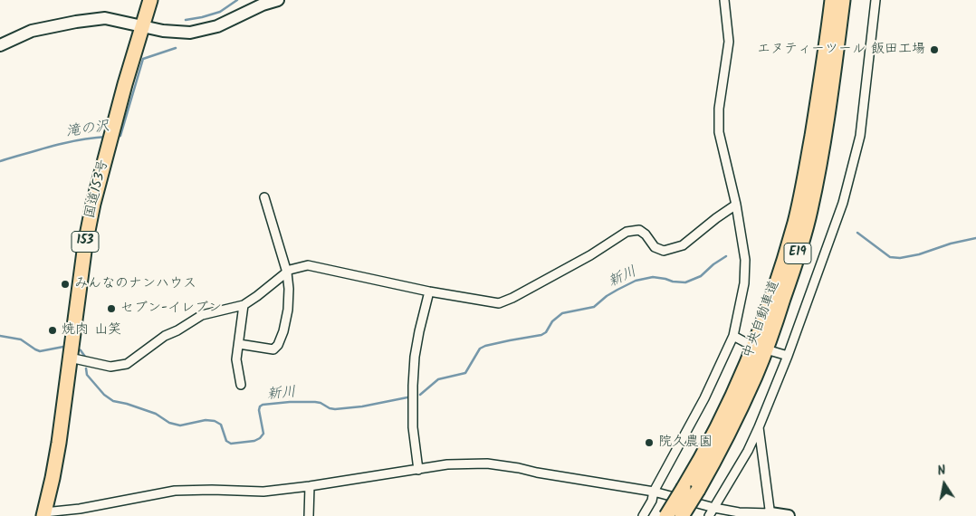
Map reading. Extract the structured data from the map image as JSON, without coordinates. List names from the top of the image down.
{
  "streets": {
    "highway": [
      "国道153号",
      "153",
      "E19",
      "中央自動車道"
    ]
  },
  "water": ["滝の沢", "新川"],
  "places": [
    "エヌティーツール 飯田工場",
    "みんなのナンハウス",
    "セブン-イレブン",
    "焼肉 山笑",
    "院久農園"
  ],
  "north": "top"
}
